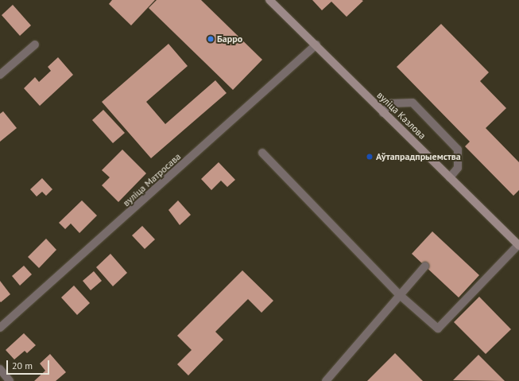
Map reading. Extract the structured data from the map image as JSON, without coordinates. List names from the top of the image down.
{
  "streets": {
    "main road": ["вуліца Казлова"],
    "street": ["вуліца Матросава"]
  },
  "crossings": [
    ["вуліца Казлова", "вуліца Матросава"]
  ],
  "places": ["Барро", "Аўтапрадпрыемства"],
  "scale_bar": "20 m"
}
